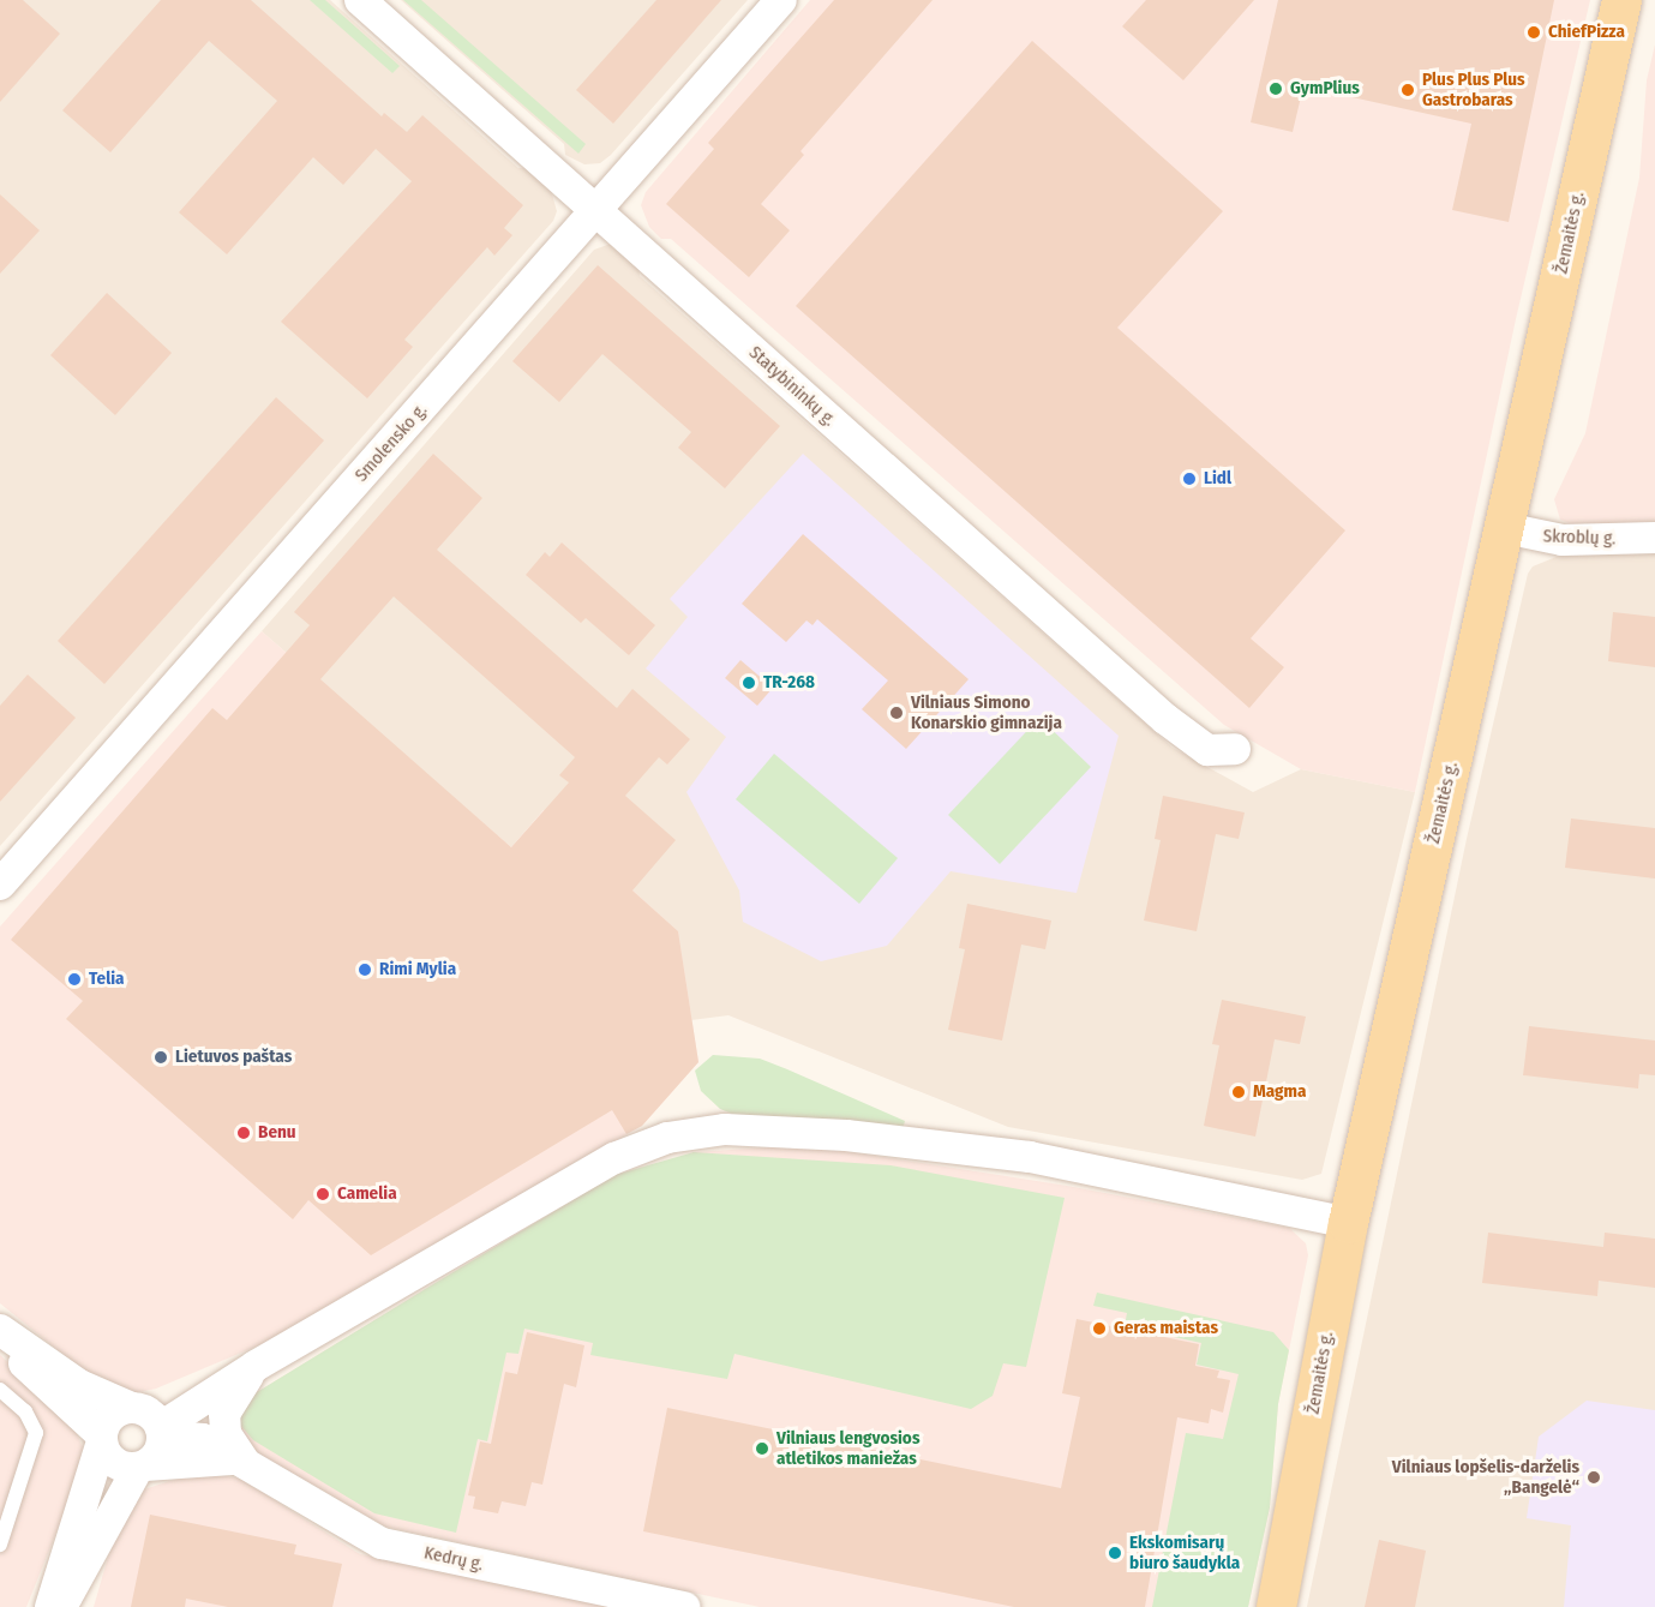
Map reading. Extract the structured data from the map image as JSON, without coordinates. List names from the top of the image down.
{
  "streets": {
    "main road": ["Žemaitės g."],
    "street": [
      "Statybininkų g.",
      "Smolensko g.",
      "Skroblų g.",
      "Kedrų g."
    ]
  },
  "crossings": [
    ["Žemaitės g.", "Skroblų g."],
    ["Statybininkų g.", "Smolensko g."]
  ],
  "places": [
    "ChiefPizza",
    "GymPlius",
    "Plus Plus Plus Gastrobaras",
    "Lidl",
    "TR-268",
    "Vilniaus Simono Konarskio gimnazija",
    "Rimi Mylia",
    "Telia",
    "Lietuvos paštas",
    "Magma",
    "Benu",
    "Camelia",
    "Geras maistas",
    "Vilniaus lengvosios atletikos maniežas",
    "Vilniaus lopšelis-darželis „Bangelė“",
    "Ekskomisarų biuro šaudykla"
  ]
}
